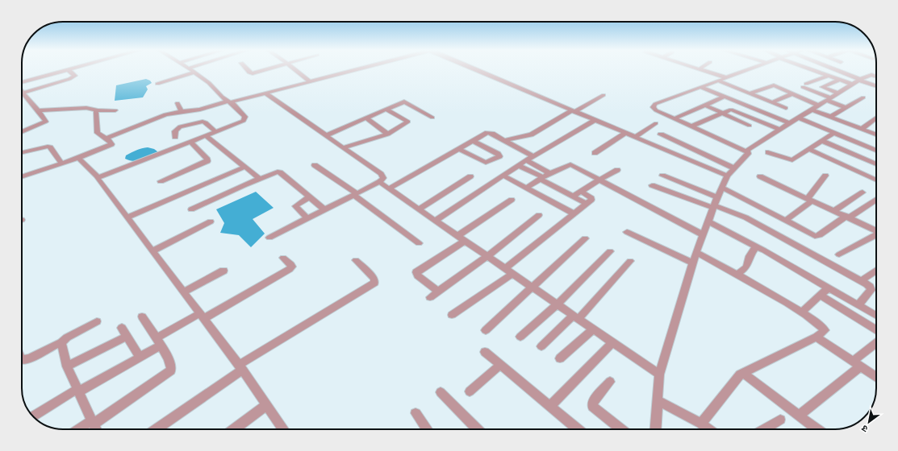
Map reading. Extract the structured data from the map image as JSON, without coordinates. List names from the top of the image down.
{
  "north": "bottom left"
}
